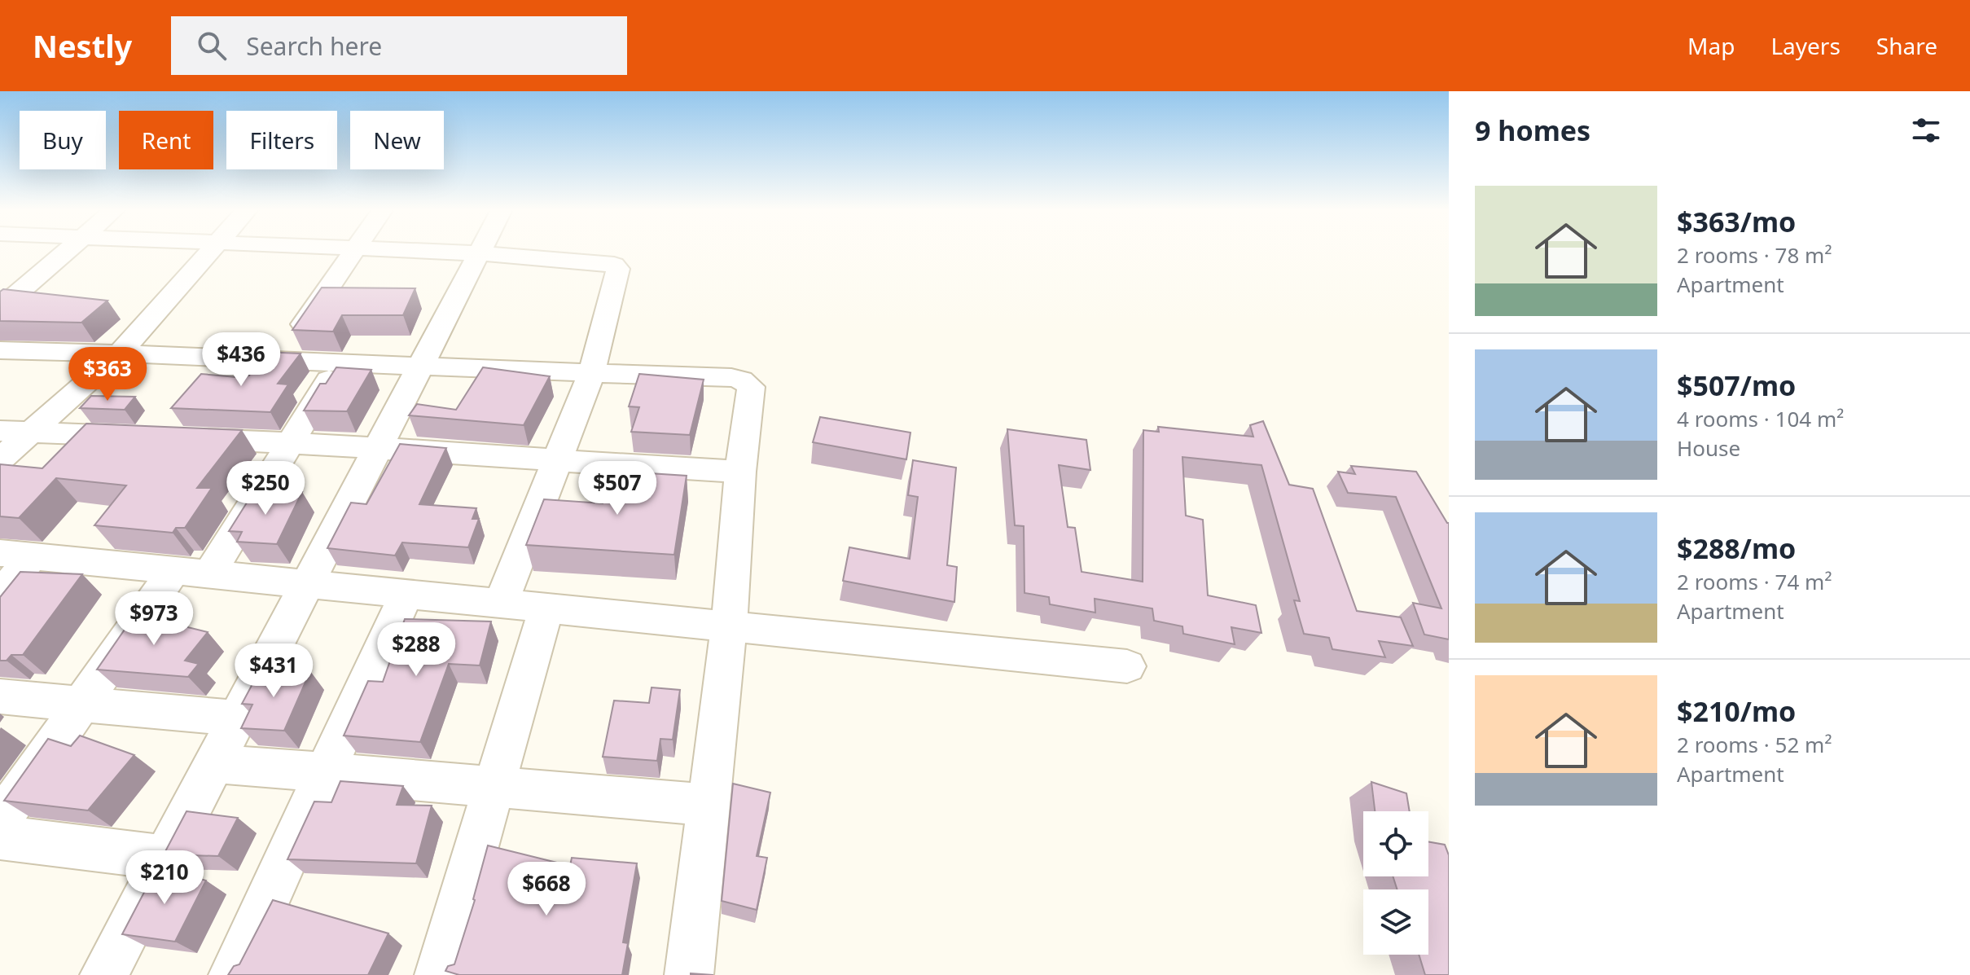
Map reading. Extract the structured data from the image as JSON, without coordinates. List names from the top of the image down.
{
  "page": {
    "header": "Nestly",
    "search": "Search here",
    "nav": ["Map", "Layers", "Share"],
    "heading": "9 homes",
    "chip": [
      "Buy",
      "Rent",
      "Filters",
      "New"
    ],
    "list": [
      {
        "name": "$363/mo",
        "note": "2 rooms · 78 m² · Apartment"
      },
      {
        "name": "$507/mo",
        "note": "4 rooms · 104 m² · House"
      },
      {
        "name": "$288/mo",
        "note": "2 rooms · 74 m² · Apartment"
      },
      {
        "name": "$210/mo",
        "note": "2 rooms · 52 m² · Apartment"
      }
    ],
    "price": [
      "$436",
      "$363",
      "$250",
      "$507",
      "$973",
      "$288",
      "$431",
      "$210",
      "$668"
    ]
  }
}
